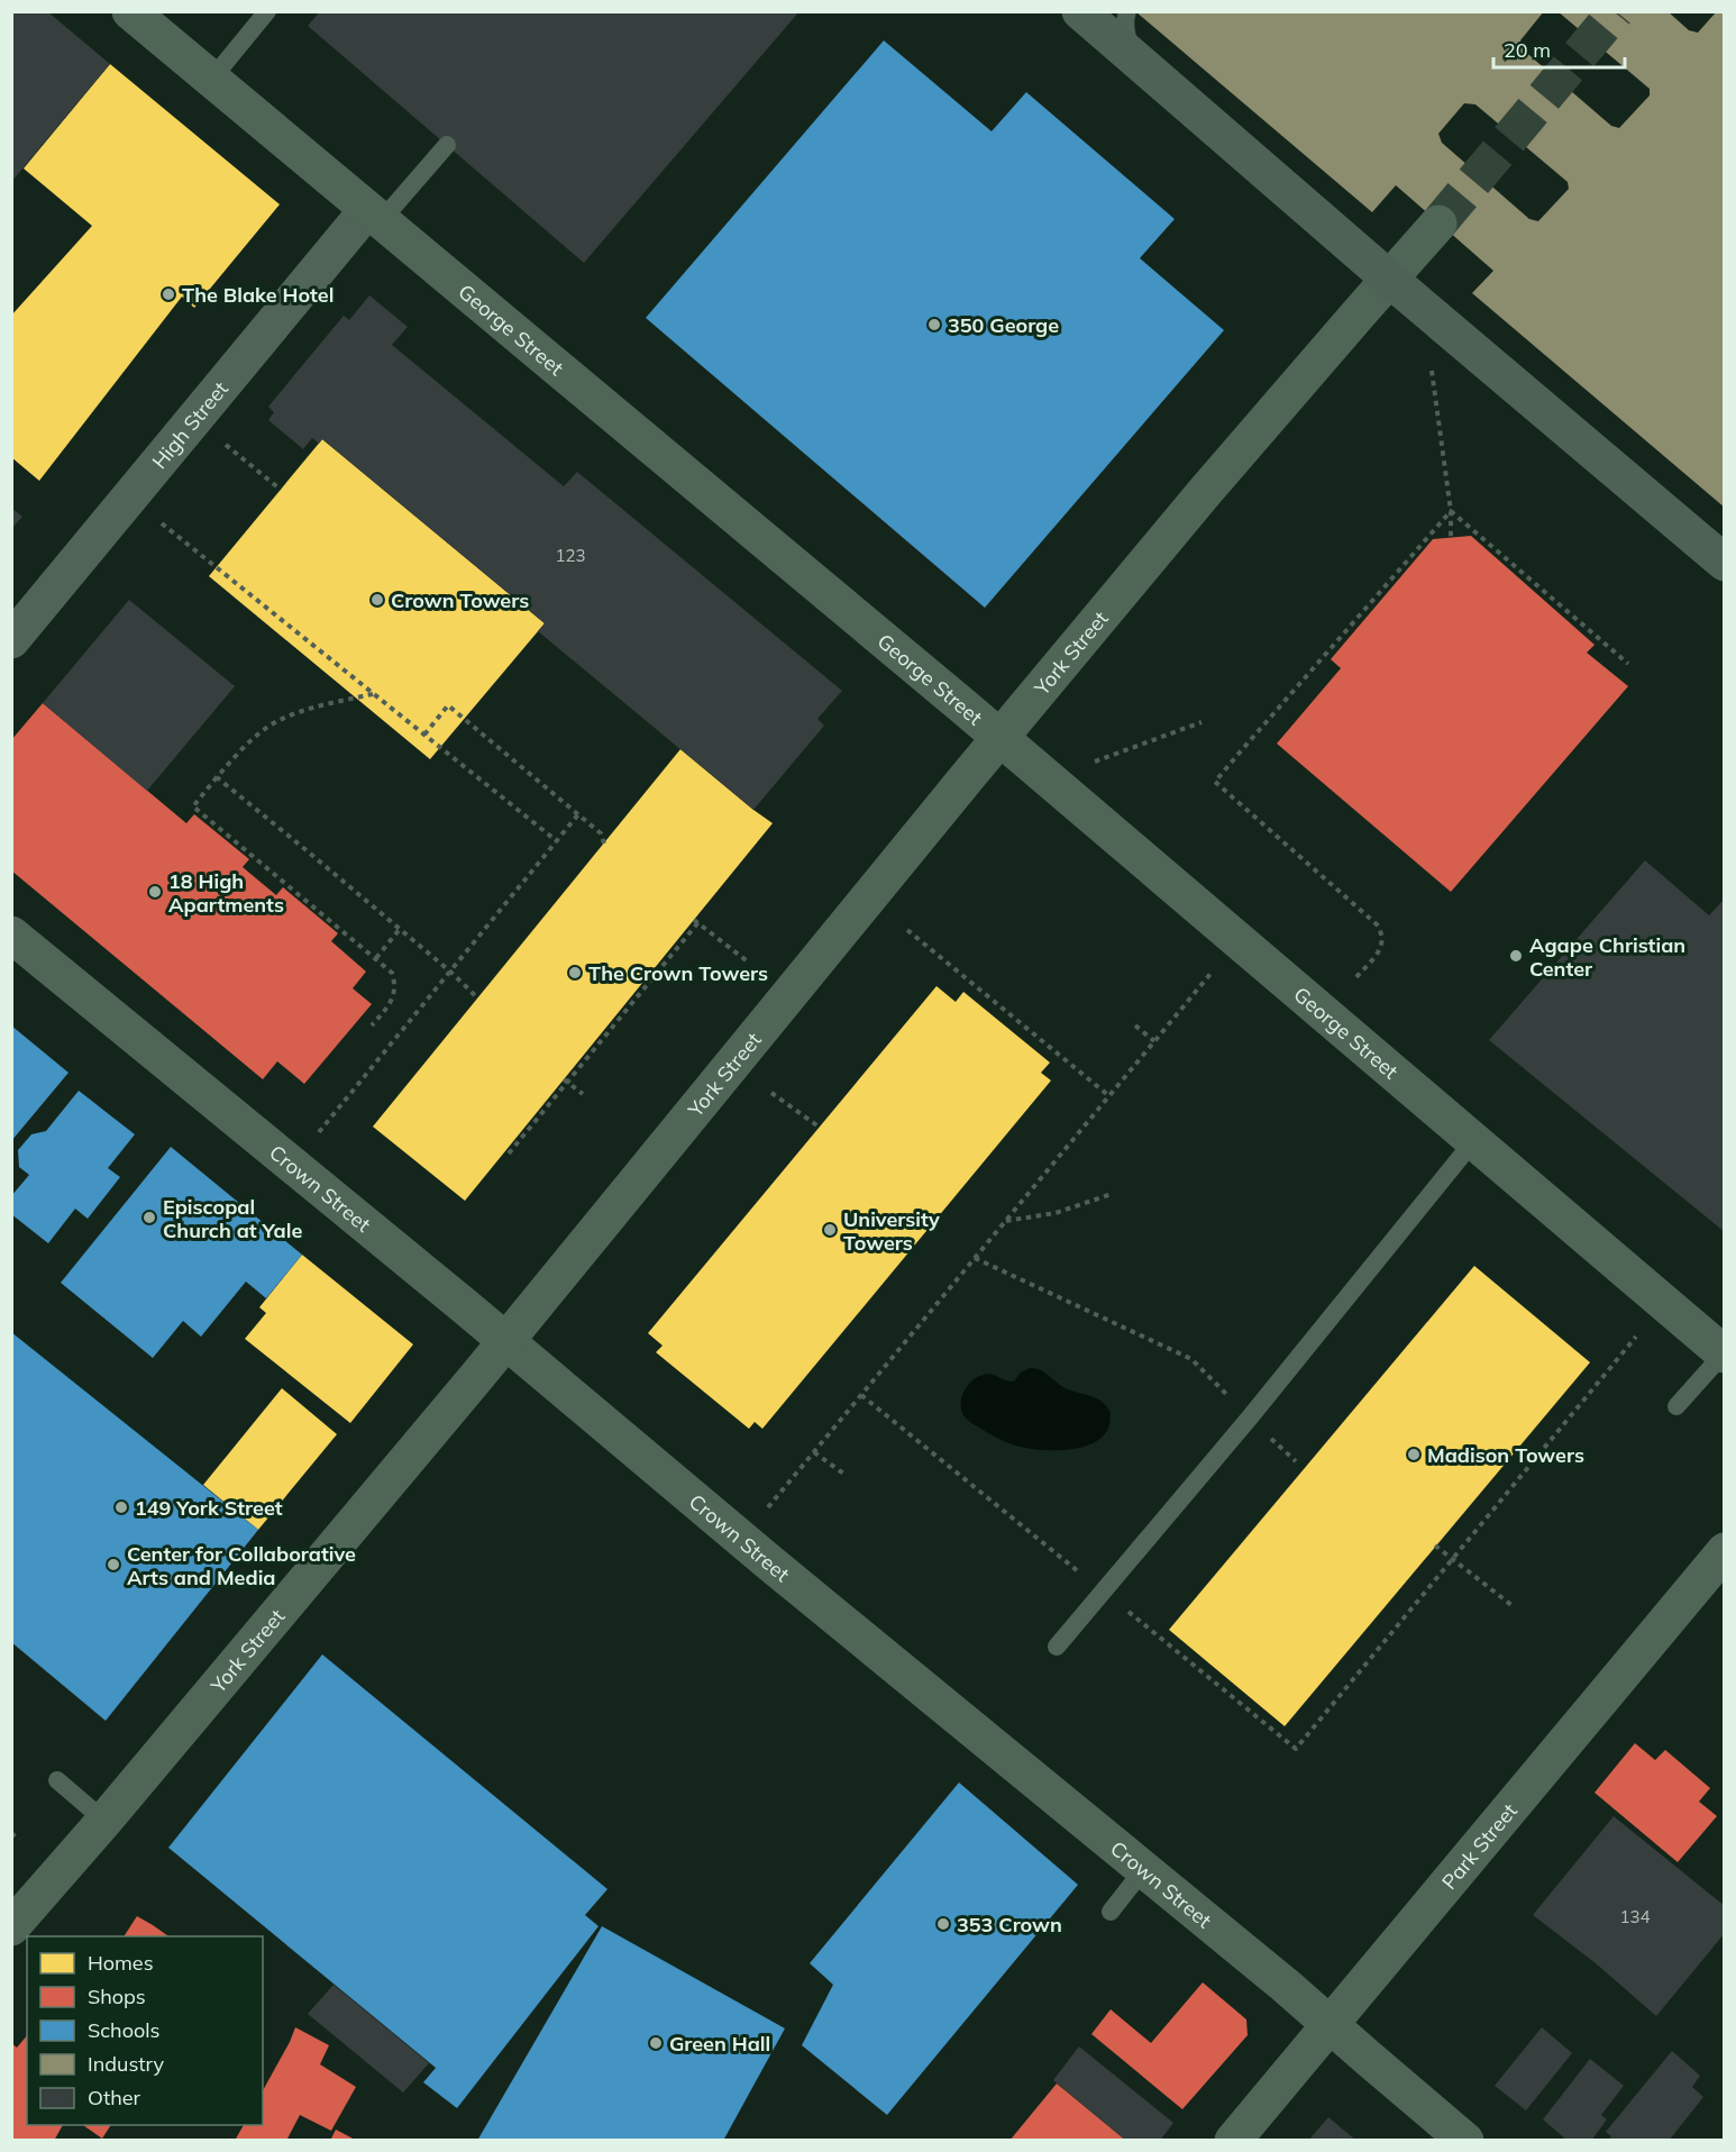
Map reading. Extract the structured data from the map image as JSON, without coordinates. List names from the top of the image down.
{
  "streets": {
    "main road": [
      "George Street",
      "York Street",
      "Crown Street",
      "Park Street"
    ],
    "street": ["High Street"]
  },
  "crossings": [
    ["George Street", "High Street"],
    ["George Street", "York Street"],
    ["York Street", "Crown Street"],
    ["Crown Street", "Park Street"]
  ],
  "places": [
    "The Blake Hotel",
    "350 George",
    "Crown Towers",
    "18 High Apartments",
    "Agape Christian Center",
    "The Crown Towers",
    "Episcopal Church at Yale",
    "University Towers",
    "Madison Towers",
    "149 York Street",
    "Center for Collaborative Arts and Media",
    "353 Crown",
    "Green Hall"
  ],
  "house_numbers": ["123", "134"],
  "legend": [
    "Homes",
    "Shops",
    "Schools",
    "Industry",
    "Other"
  ],
  "scale_bar": "20 m"
}
